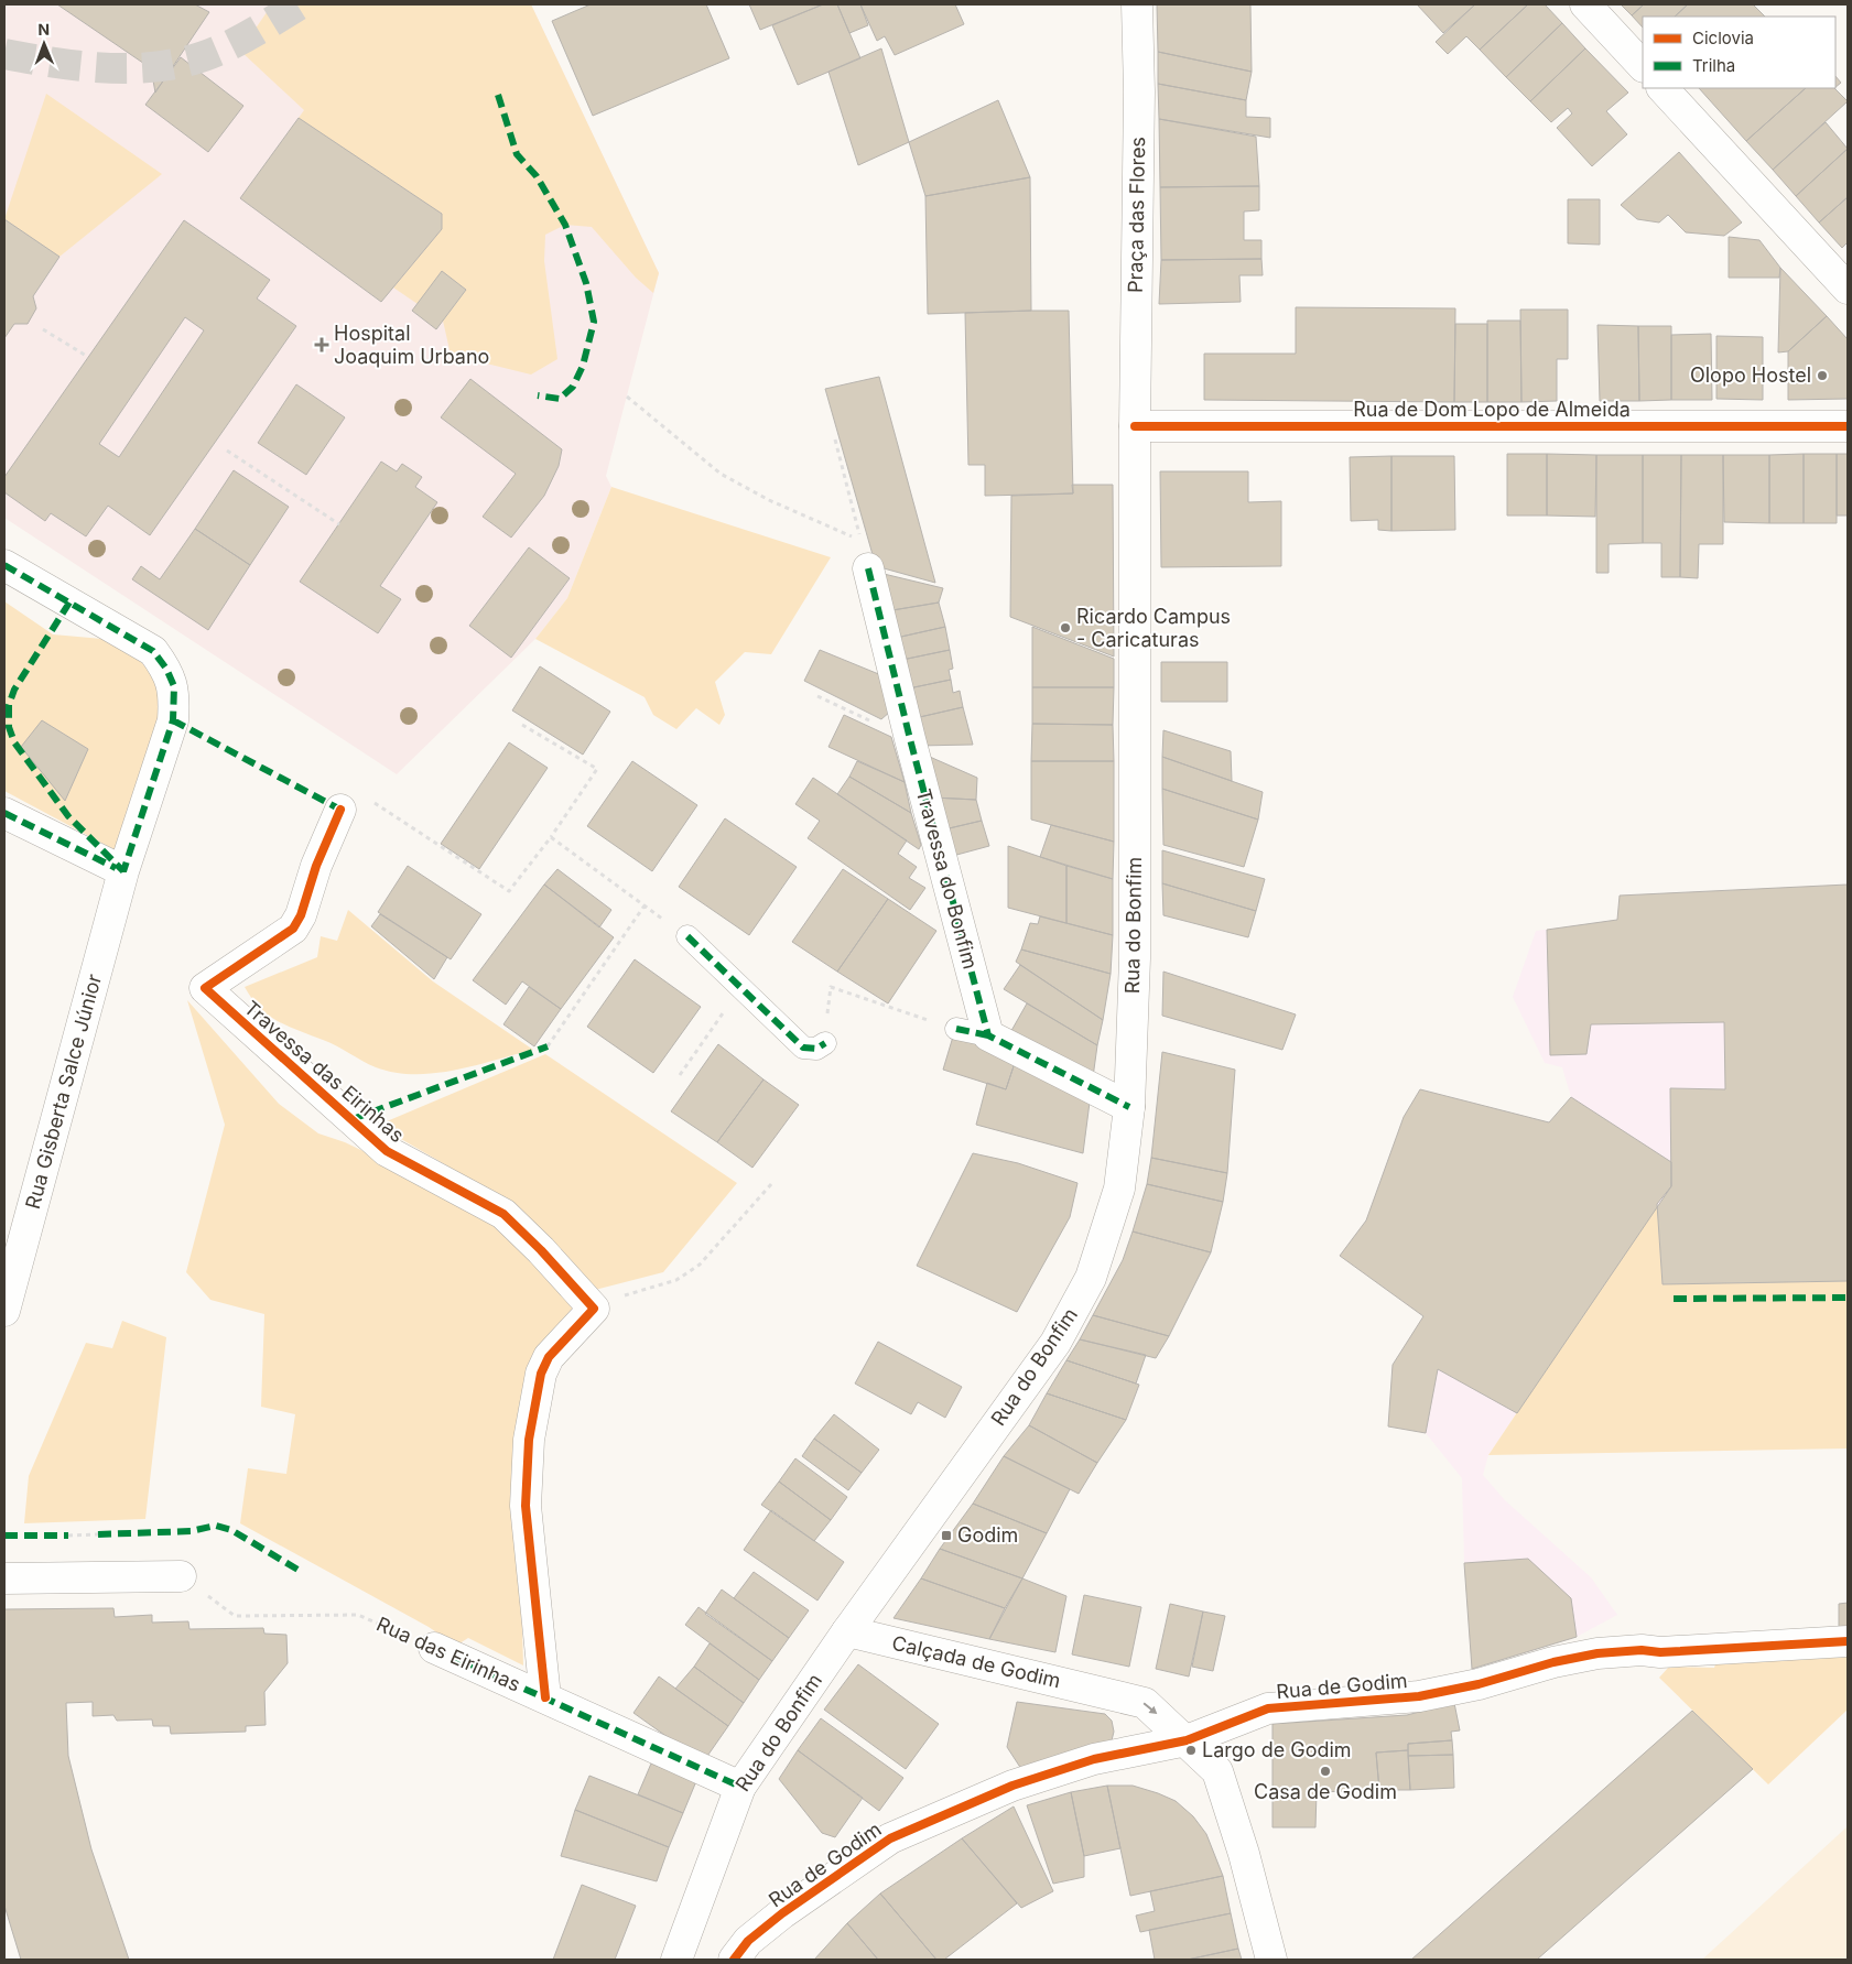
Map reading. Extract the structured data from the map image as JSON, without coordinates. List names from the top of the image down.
{
  "streets": {
    "street": [
      "Praça das Flores",
      "Rua de Dom Lopo de Almeida",
      "Travessa do Bonfim",
      "Rua do Bonfim",
      "Travessa das Eirinhas",
      "Rua Gisberta Salce Júnior",
      "Rua das Eirinhas",
      "Calçada de Godim",
      "Rua de Godim"
    ]
  },
  "crossings": [
    ["Praça das Flores", "Rua de Dom Lopo de Almeida"],
    ["Praça das Flores", "Rua do Bonfim"],
    ["Rua de Dom Lopo de Almeida", "Rua do Bonfim"],
    ["Rua do Bonfim", "Rua das Eirinhas"],
    ["Rua do Bonfim", "Calçada de Godim"],
    ["Calçada de Godim", "Rua de Godim"]
  ],
  "one_way": ["Calçada de Godim"],
  "places": {
    "health": ["Hospital Joaquim Urbano"],
    "other": [
      "Olopo Hostel",
      "Ricardo Campus - Caricaturas",
      "Largo de Godim",
      "Casa de Godim"
    ],
    "transit": ["Godim"]
  },
  "legend": ["Ciclovia", "Trilha"],
  "north": "top"
}
